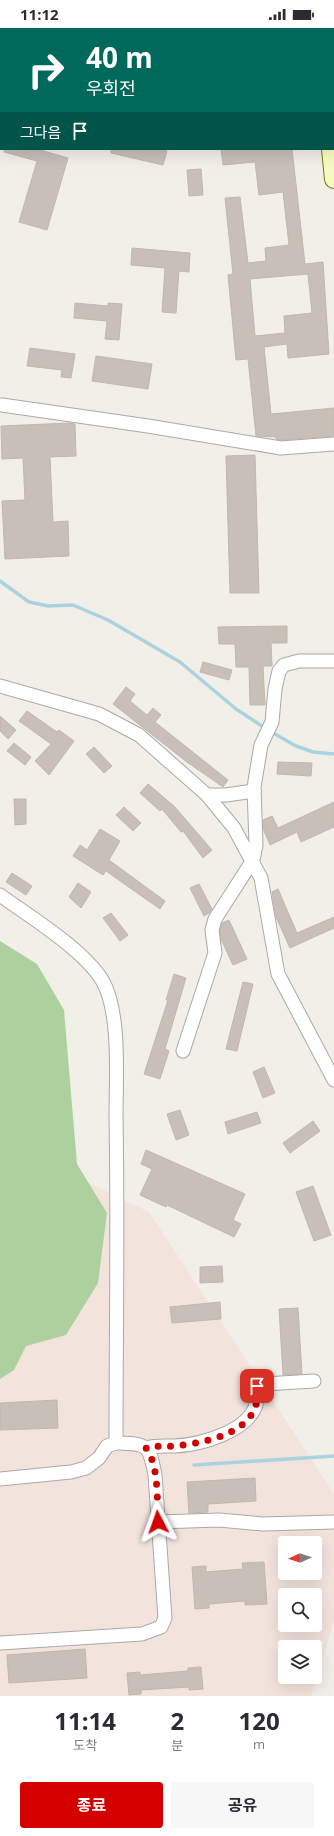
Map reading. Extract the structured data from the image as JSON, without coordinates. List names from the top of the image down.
{
  "north": "left",
  "page": {
    "status": "11:12",
    "turn": ["40 m", "우회전"],
    "then": "그다음",
    "eta": [
      "11:14",
      "도착",
      "2",
      "분",
      "120",
      "m"
    ],
    "buttons": ["종료", "공유"]
  }
}
